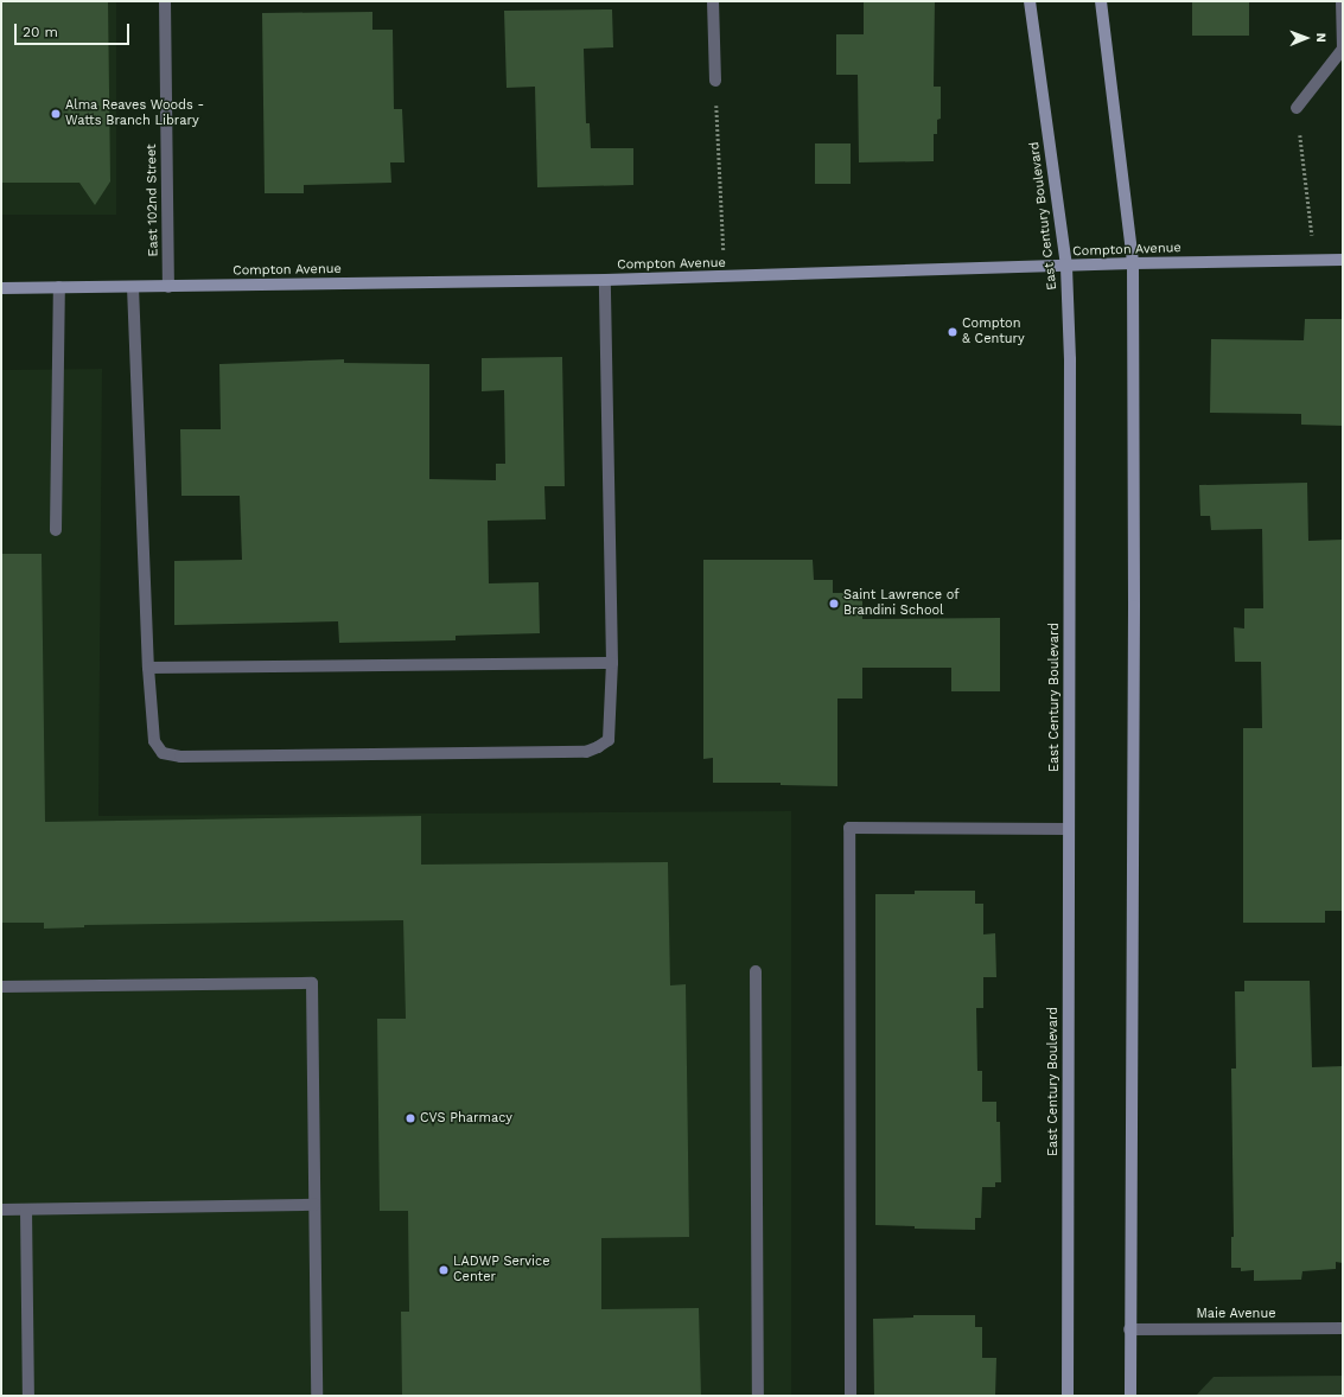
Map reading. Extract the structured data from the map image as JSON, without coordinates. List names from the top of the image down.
{
  "streets": {
    "main road": ["East Century Boulevard", "Compton Avenue"],
    "street": ["East 102nd Street", "Maie Avenue"]
  },
  "crossings": [
    ["East 102nd Street", "Compton Avenue"],
    ["East Century Boulevard", "Compton Avenue"]
  ],
  "places": [
    "Alma Reaves Woods - Watts Branch Library",
    "Compton & Century",
    "Saint Lawrence of Brandini School",
    "CVS Pharmacy",
    "LADWP Service Center"
  ],
  "scale_bar": "20 m",
  "north": "right"
}
